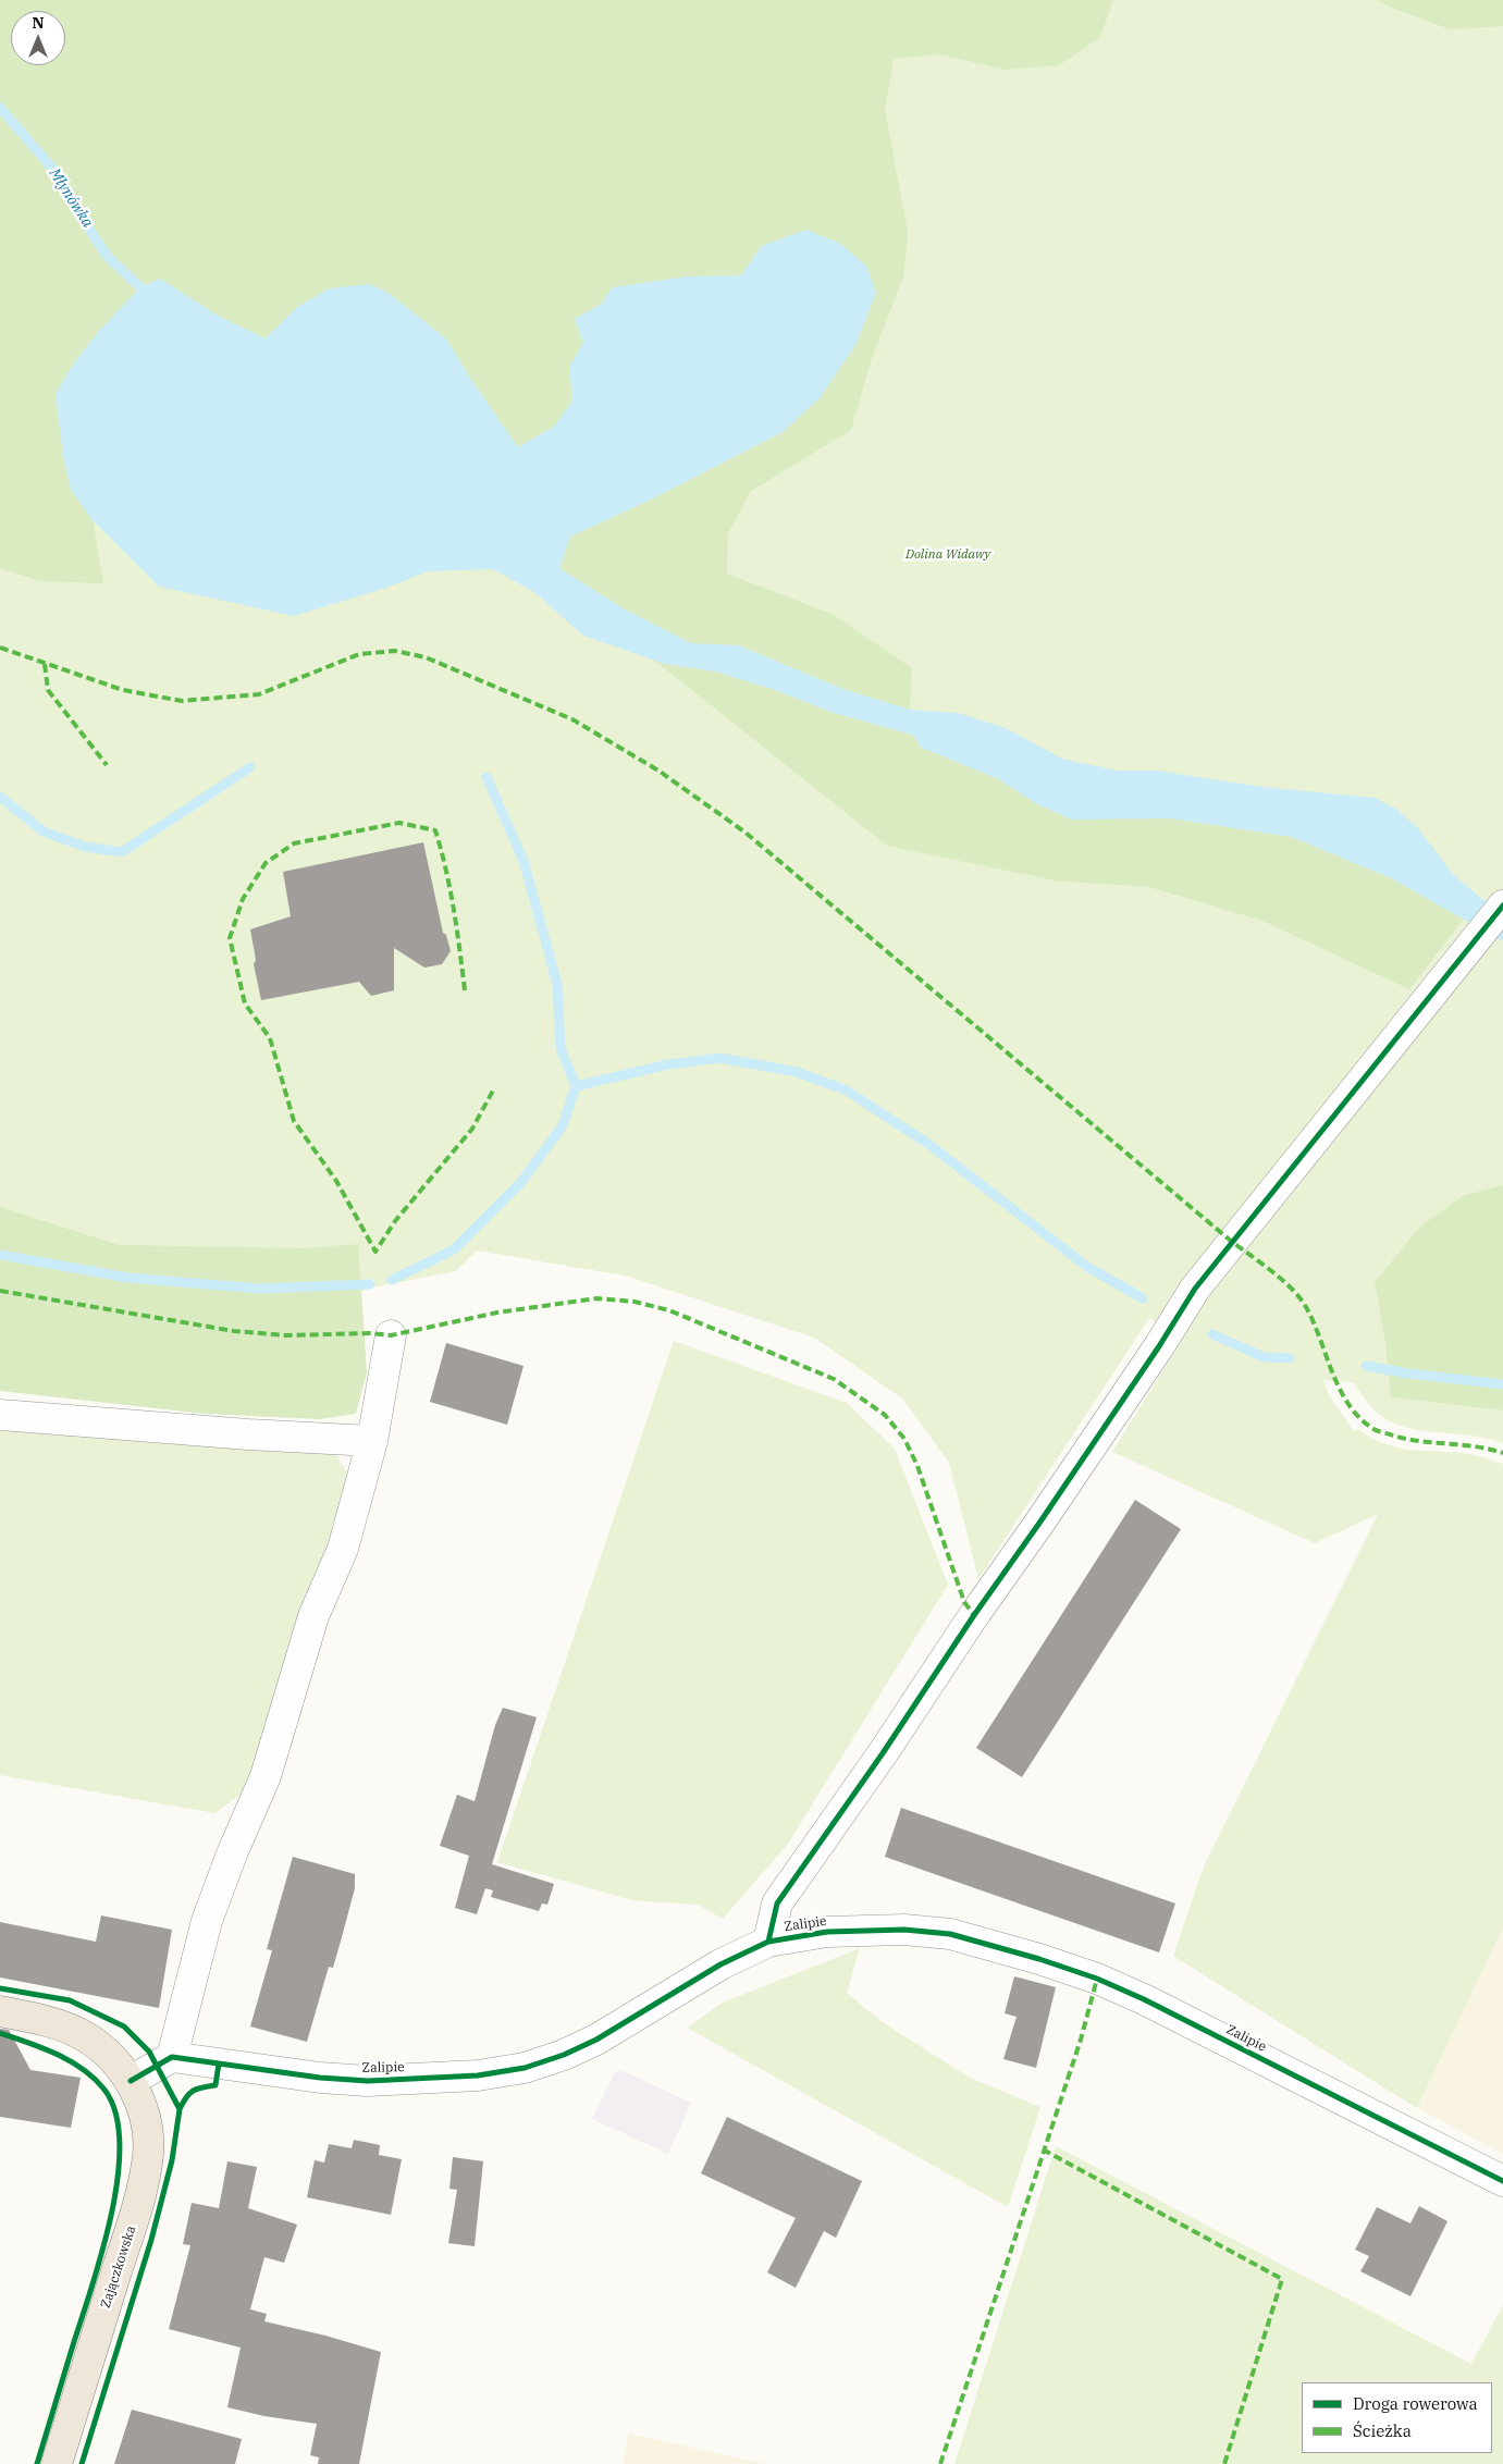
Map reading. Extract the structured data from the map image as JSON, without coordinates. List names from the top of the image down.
{
  "streets": {
    "main road": ["Zajączkowska"],
    "street": ["Zalipie"]
  },
  "water": ["Młynówka"],
  "parks": ["Dolina Widawy"],
  "legend": ["Droga rowerowa", "Ścieżka"],
  "north": "top"
}
